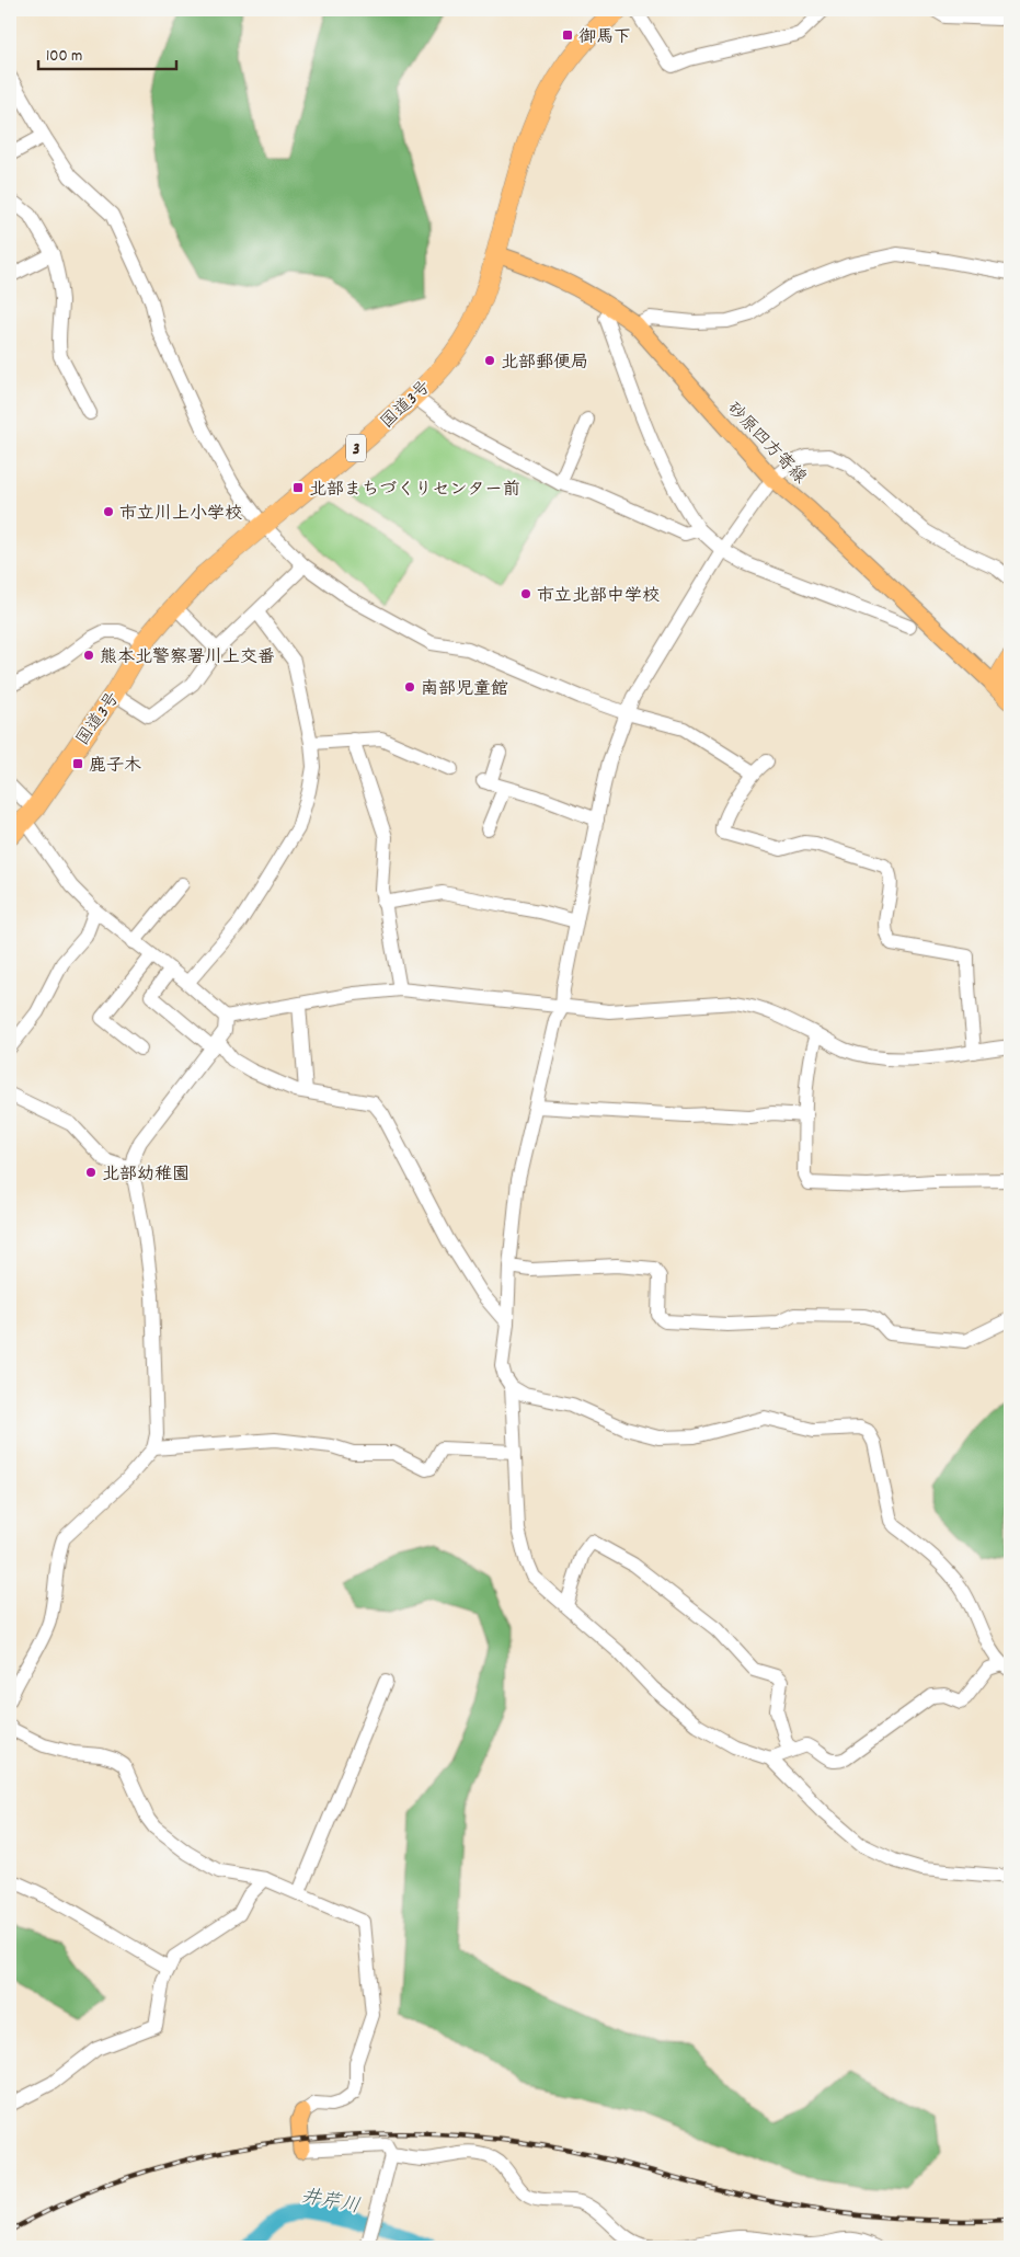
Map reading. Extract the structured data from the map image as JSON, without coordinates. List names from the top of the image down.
{
  "streets": {
    "highway": ["国道3号", "3"],
    "main road": ["砂原四方寄線"]
  },
  "crossings": [
    ["国道3号", "砂原四方寄線"]
  ],
  "water": ["井芹川"],
  "places": {
    "transit": ["御馬下", "北部まちづくりセンター前", "鹿子木"],
    "other": [
      "北部郵便局",
      "市立川上小学校",
      "市立北部中学校",
      "熊本北警察署川上交番",
      "南部児童館",
      "北部幼稚園"
    ]
  },
  "scale_bar": "100 m"
}
